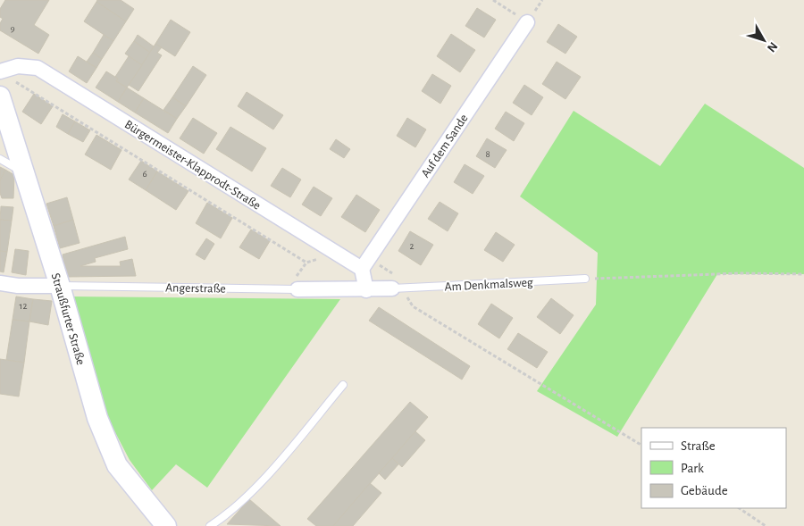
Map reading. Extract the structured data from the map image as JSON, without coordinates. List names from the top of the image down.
{
  "streets": {
    "street": [
      "Auf dem Sande",
      "Bürgermeister-Klapprodt-Straße",
      "Angerstraße",
      "Straußfurter Straße"
    ],
    "lane": ["Am Denkmalsweg"]
  },
  "crossings": [
    ["Auf dem Sande", "Bürgermeister-Klapprodt-Straße"],
    ["Am Denkmalsweg", "Angerstraße"],
    ["Angerstraße", "Straußfurter Straße"]
  ],
  "house_numbers": [
    "9",
    "8",
    "6",
    "2",
    "12"
  ],
  "legend": ["Straße", "Park", "Gebäude"],
  "north": "bottom right"
}
